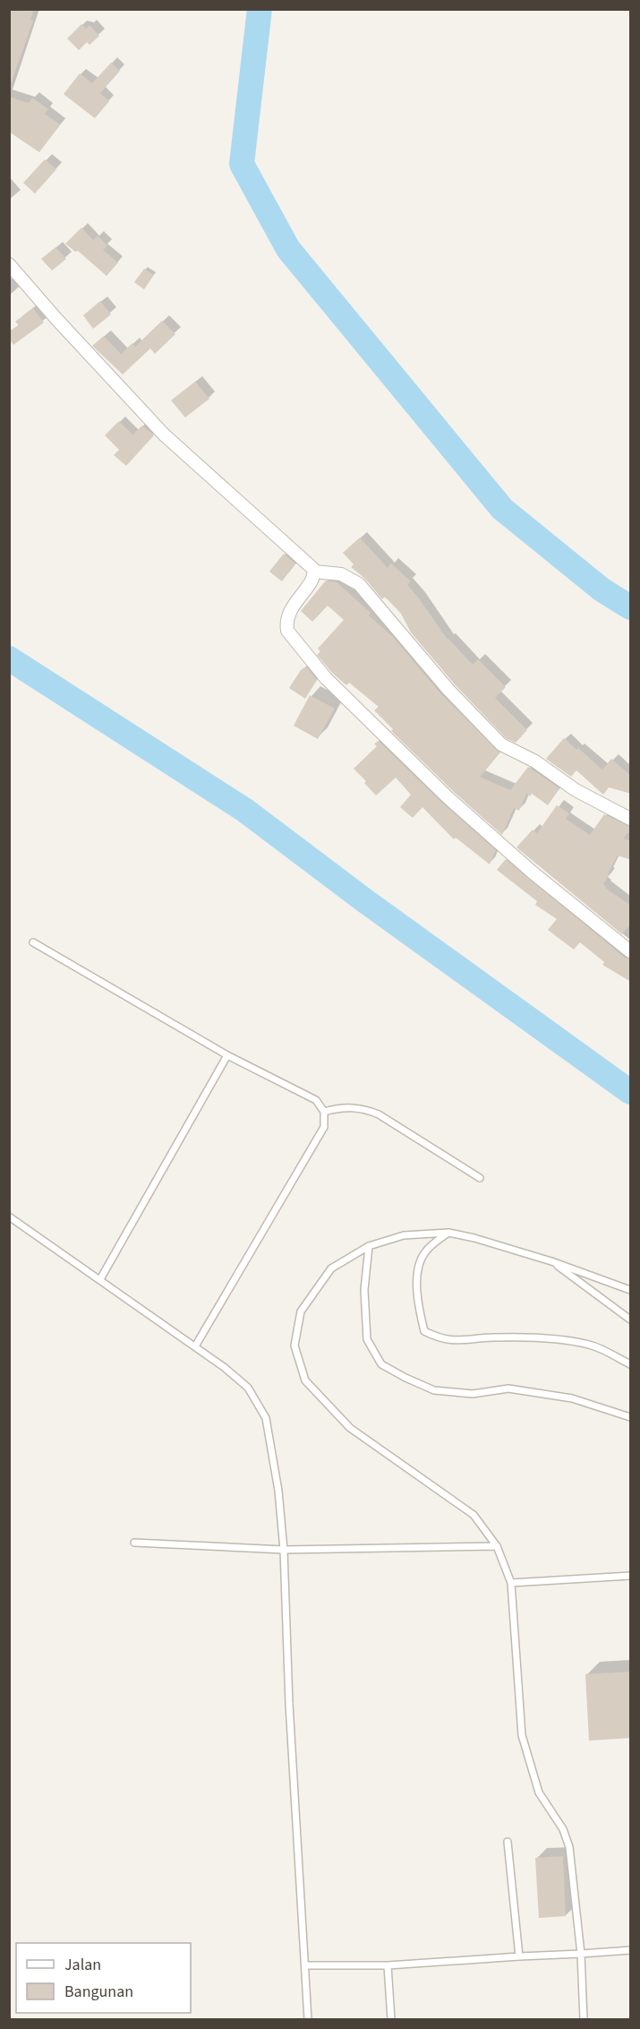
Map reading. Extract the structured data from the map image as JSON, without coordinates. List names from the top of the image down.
{
  "legend": ["Jalan", "Bangunan"]
}
